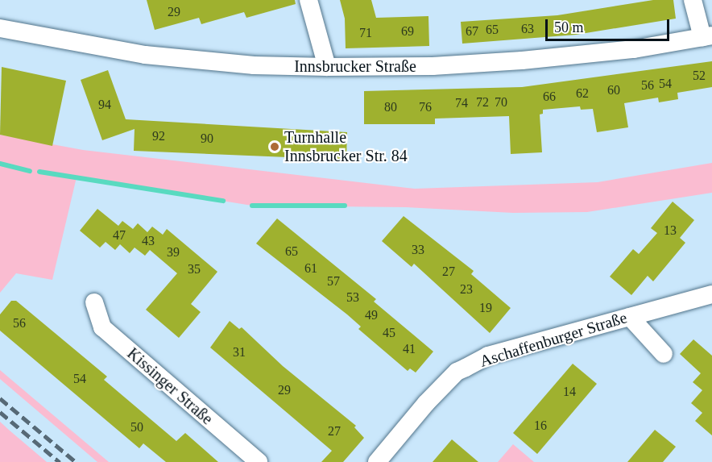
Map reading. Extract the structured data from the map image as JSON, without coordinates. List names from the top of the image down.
{
  "streets": {
    "street": ["Innsbrucker Straße", "Aschaffenburger Straße", "Kissinger Straße"]
  },
  "places": ["Turnhalle Innsbrucker Str. 84"],
  "house_numbers": [
    "29",
    "63",
    "65",
    "69",
    "67",
    "71",
    "52",
    "54",
    "56",
    "60",
    "62",
    "66",
    "72",
    "70",
    "74",
    "94",
    "80",
    "76",
    "92",
    "90",
    "13",
    "47",
    "43",
    "33",
    "65",
    "39",
    "61",
    "35",
    "27",
    "57",
    "23",
    "53",
    "19",
    "49",
    "56",
    "45",
    "41",
    "31",
    "54",
    "29",
    "14",
    "16",
    "50",
    "27"
  ],
  "scale_bar": "50 m"
}
